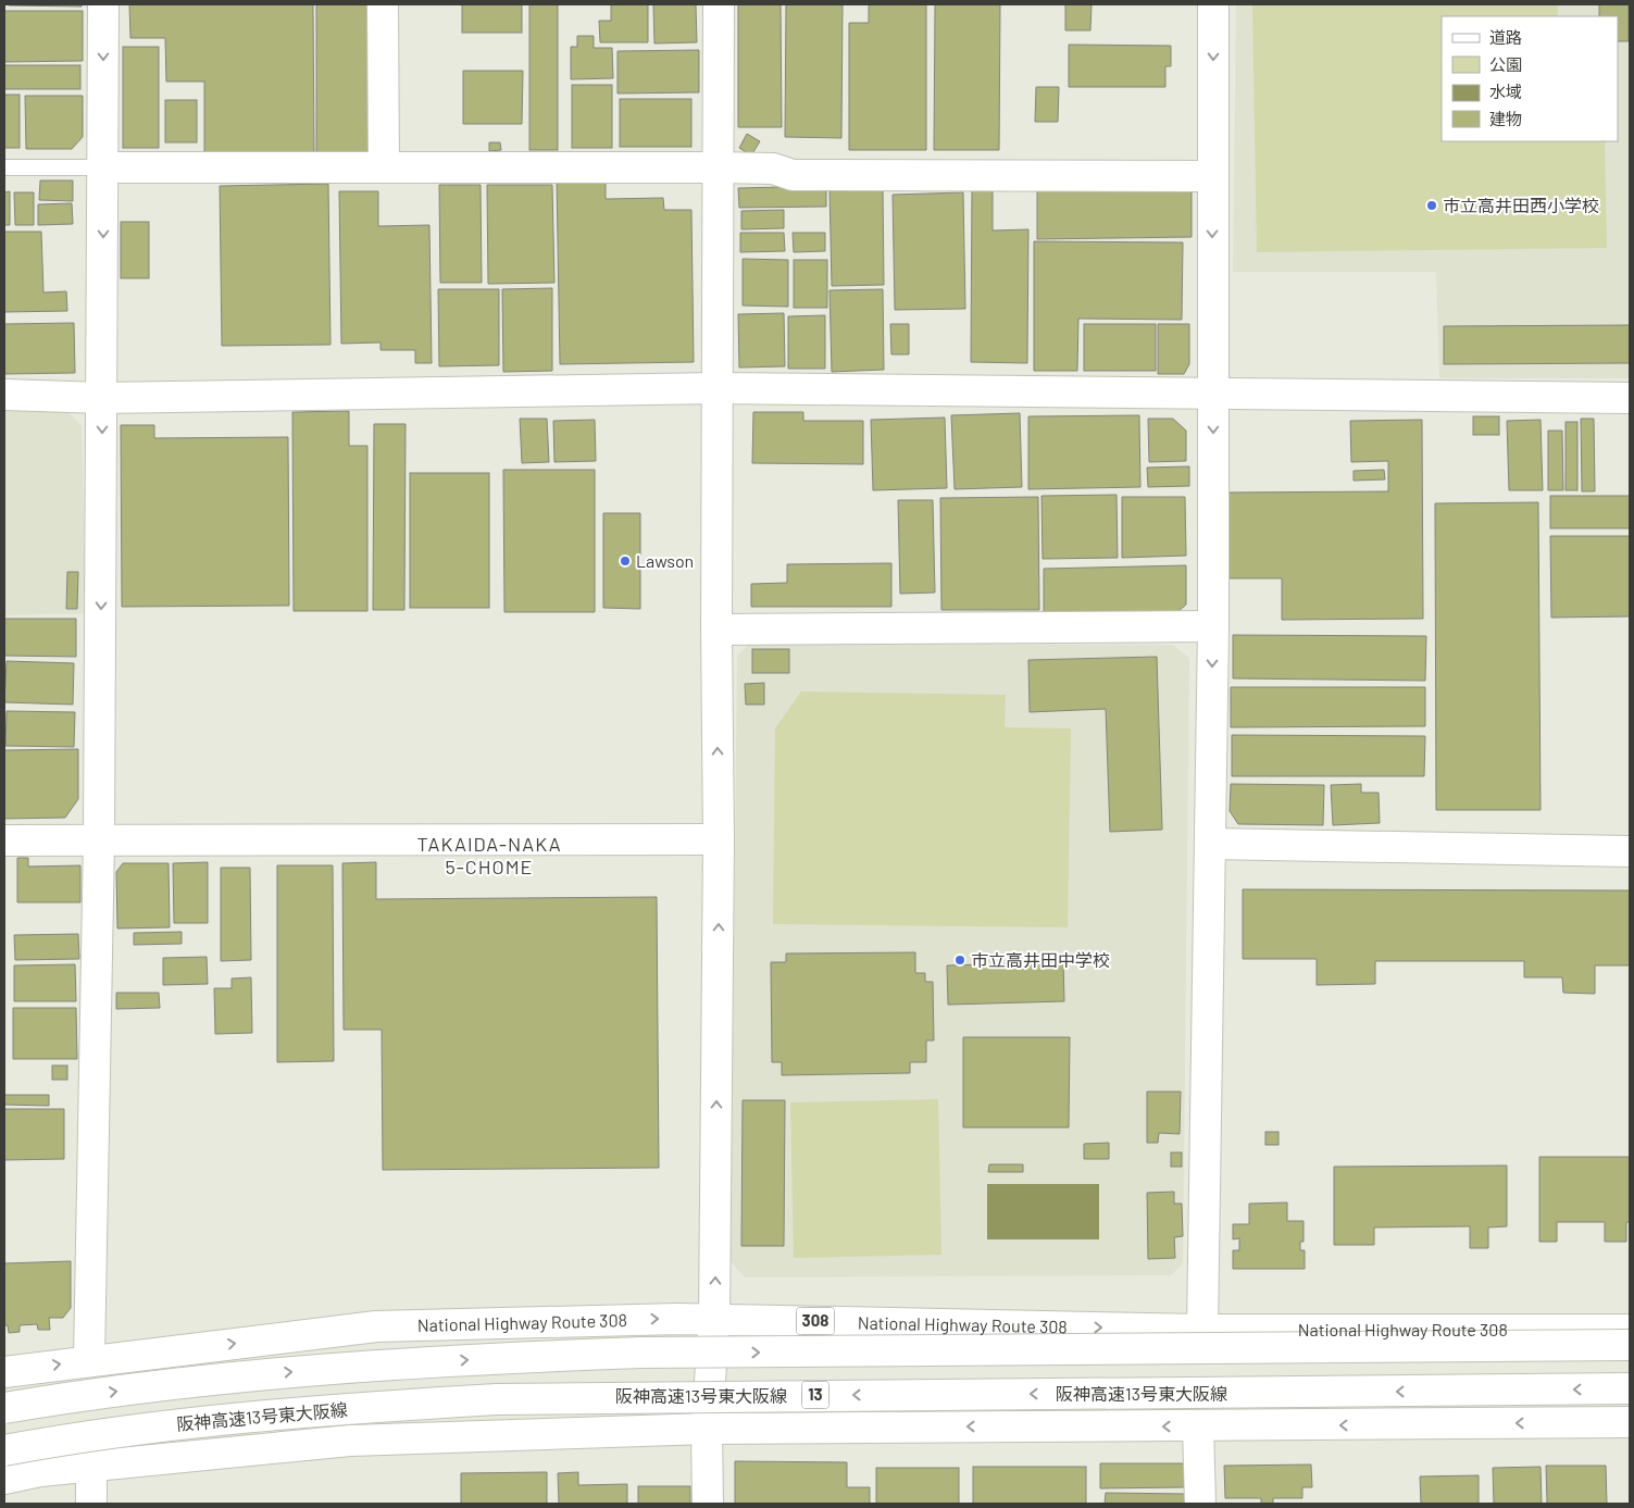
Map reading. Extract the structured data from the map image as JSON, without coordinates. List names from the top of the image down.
{
  "streets": {
    "main road": [
      "308",
      "National Highway Route 308",
      "阪神高速13号東大阪線",
      "13"
    ]
  },
  "districts": ["TAKAIDA-NAKA 5-CHOME"],
  "places": ["市立高井田西小学校", "Lawson", "市立高井田中学校"],
  "legend": [
    "道路",
    "公園",
    "水域",
    "建物"
  ]
}
